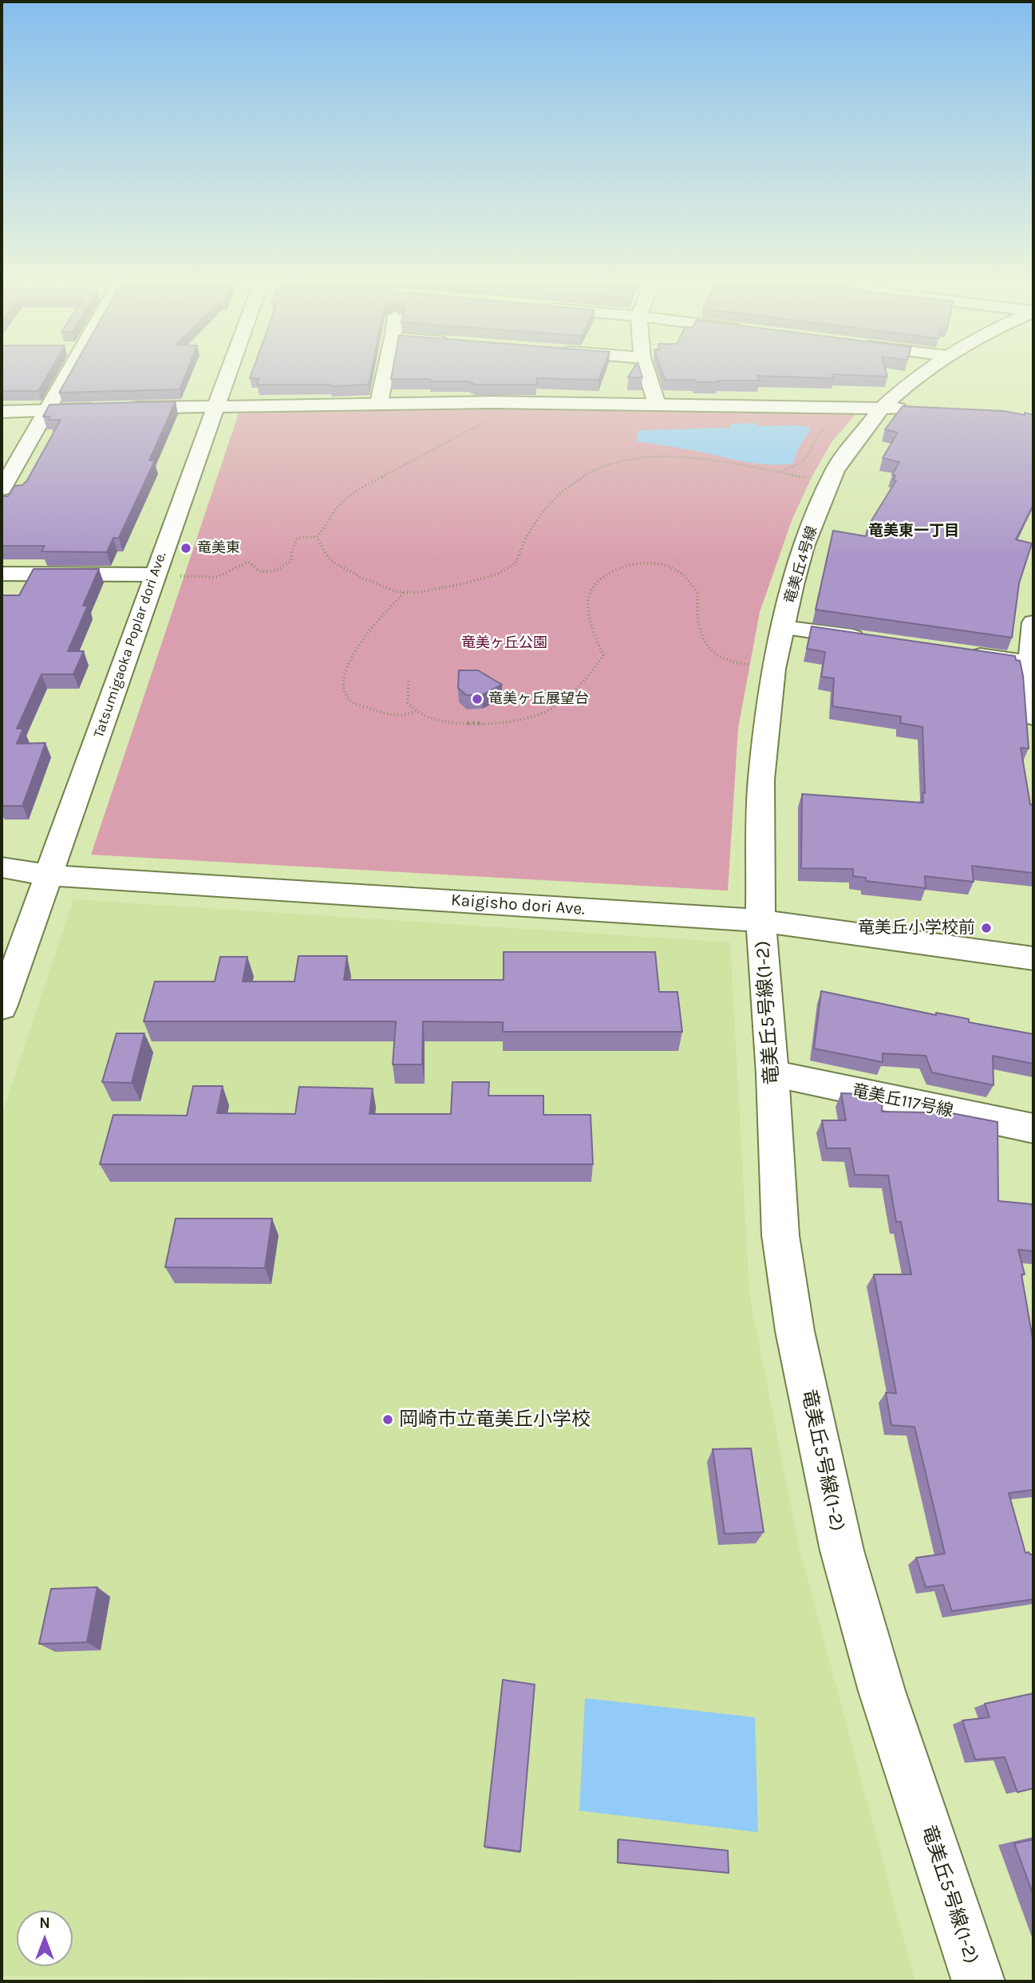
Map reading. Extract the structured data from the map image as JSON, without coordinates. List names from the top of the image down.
{
  "streets": {
    "street": [
      "竜美丘4号線",
      "Tatsumigaoka Poplar dori Ave.",
      "Kaigisho dori Ave.",
      "竜美丘5号線(1-2)",
      "竜美丘117号線"
    ]
  },
  "crossings": [
    ["竜美丘4号線", "Kaigisho dori Ave."],
    ["竜美丘4号線", "竜美丘5号線(1-2)"],
    ["Tatsumigaoka Poplar dori Ave.", "Kaigisho dori Ave."],
    ["Kaigisho dori Ave.", "竜美丘5号線(1-2)"],
    ["竜美丘5号線(1-2)", "竜美丘117号線"]
  ],
  "districts": ["竜美東一丁目"],
  "parks": ["竜美ヶ丘公園"],
  "places": [
    "竜美東",
    "竜美ヶ丘展望台",
    "竜美丘小学校前",
    "岡崎市立竜美丘小学校"
  ],
  "north": "top"
}
